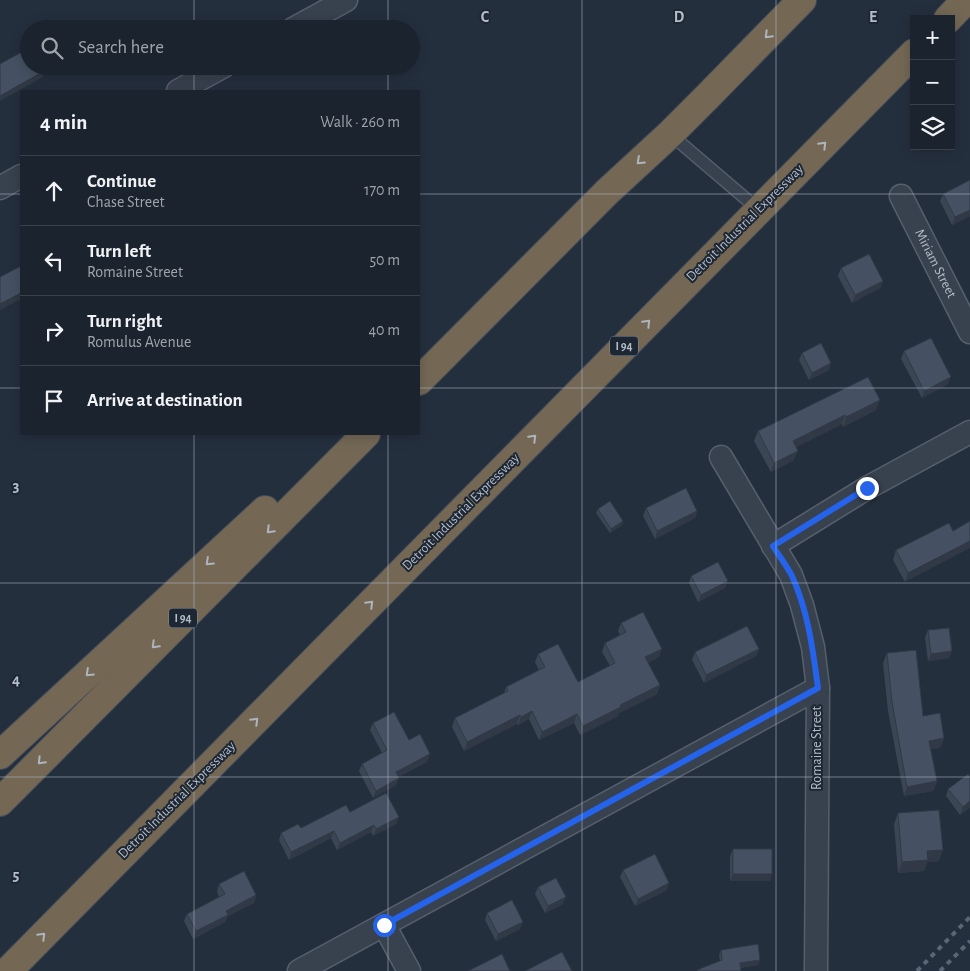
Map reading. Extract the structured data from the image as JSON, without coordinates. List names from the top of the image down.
{
  "streets": {
    "highway": ["Detroit Industrial Expressway", "I 94"],
    "street": ["Miriam Street", "Romaine Street"]
  },
  "page": {
    "map_buttons": ["+", "−"],
    "search": "Search here",
    "heading": ["4 min", "Walk · 260 m"],
    "list": [
      ["Continue", "Chase Street", "170 m"],
      ["Turn left", "Romaine Street", "50 m"],
      ["Turn right", "Romulus Avenue", "40 m"],
      "Arrive at destination"
    ]
  },
  "grid": {
    "columns": ["C", "D", "E"],
    "rows": ["3", "4", "5"]
  }
}
